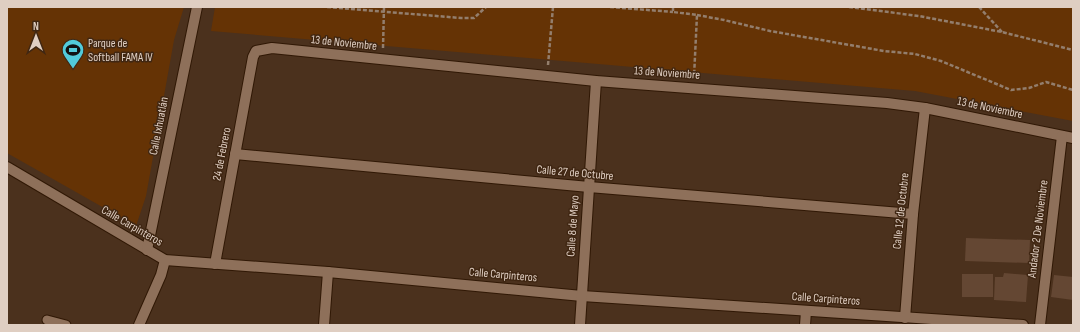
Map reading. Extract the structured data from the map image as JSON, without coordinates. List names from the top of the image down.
{
  "streets": {
    "street": [
      "13 de Noviembre",
      "Calle Ixhuatlán",
      "24 de Febrero",
      "Calle 27 de Octubre",
      "Calle 12 de Octubre",
      "Calle Carpinteros",
      "Calle 8 de Mayo",
      "Andador 2 De Noviembre"
    ]
  },
  "crossings": [
    ["13 de Noviembre", "24 de Febrero"],
    ["13 de Noviembre", "Calle 12 de Octubre"],
    ["13 de Noviembre", "Calle 8 de Mayo"],
    ["13 de Noviembre", "Andador 2 De Noviembre"],
    ["Calle Ixhuatlán", "Calle Carpinteros"],
    ["24 de Febrero", "Calle 27 de Octubre"],
    ["24 de Febrero", "Calle Carpinteros"],
    ["Calle 27 de Octubre", "Calle 12 de Octubre"],
    ["Calle 27 de Octubre", "Calle 8 de Mayo"],
    ["Calle 12 de Octubre", "Calle Carpinteros"],
    ["Calle Carpinteros", "Calle 8 de Mayo"]
  ],
  "places": {
    "sports": ["Parque de Softball FAMA IV"]
  },
  "north": "top"
}
